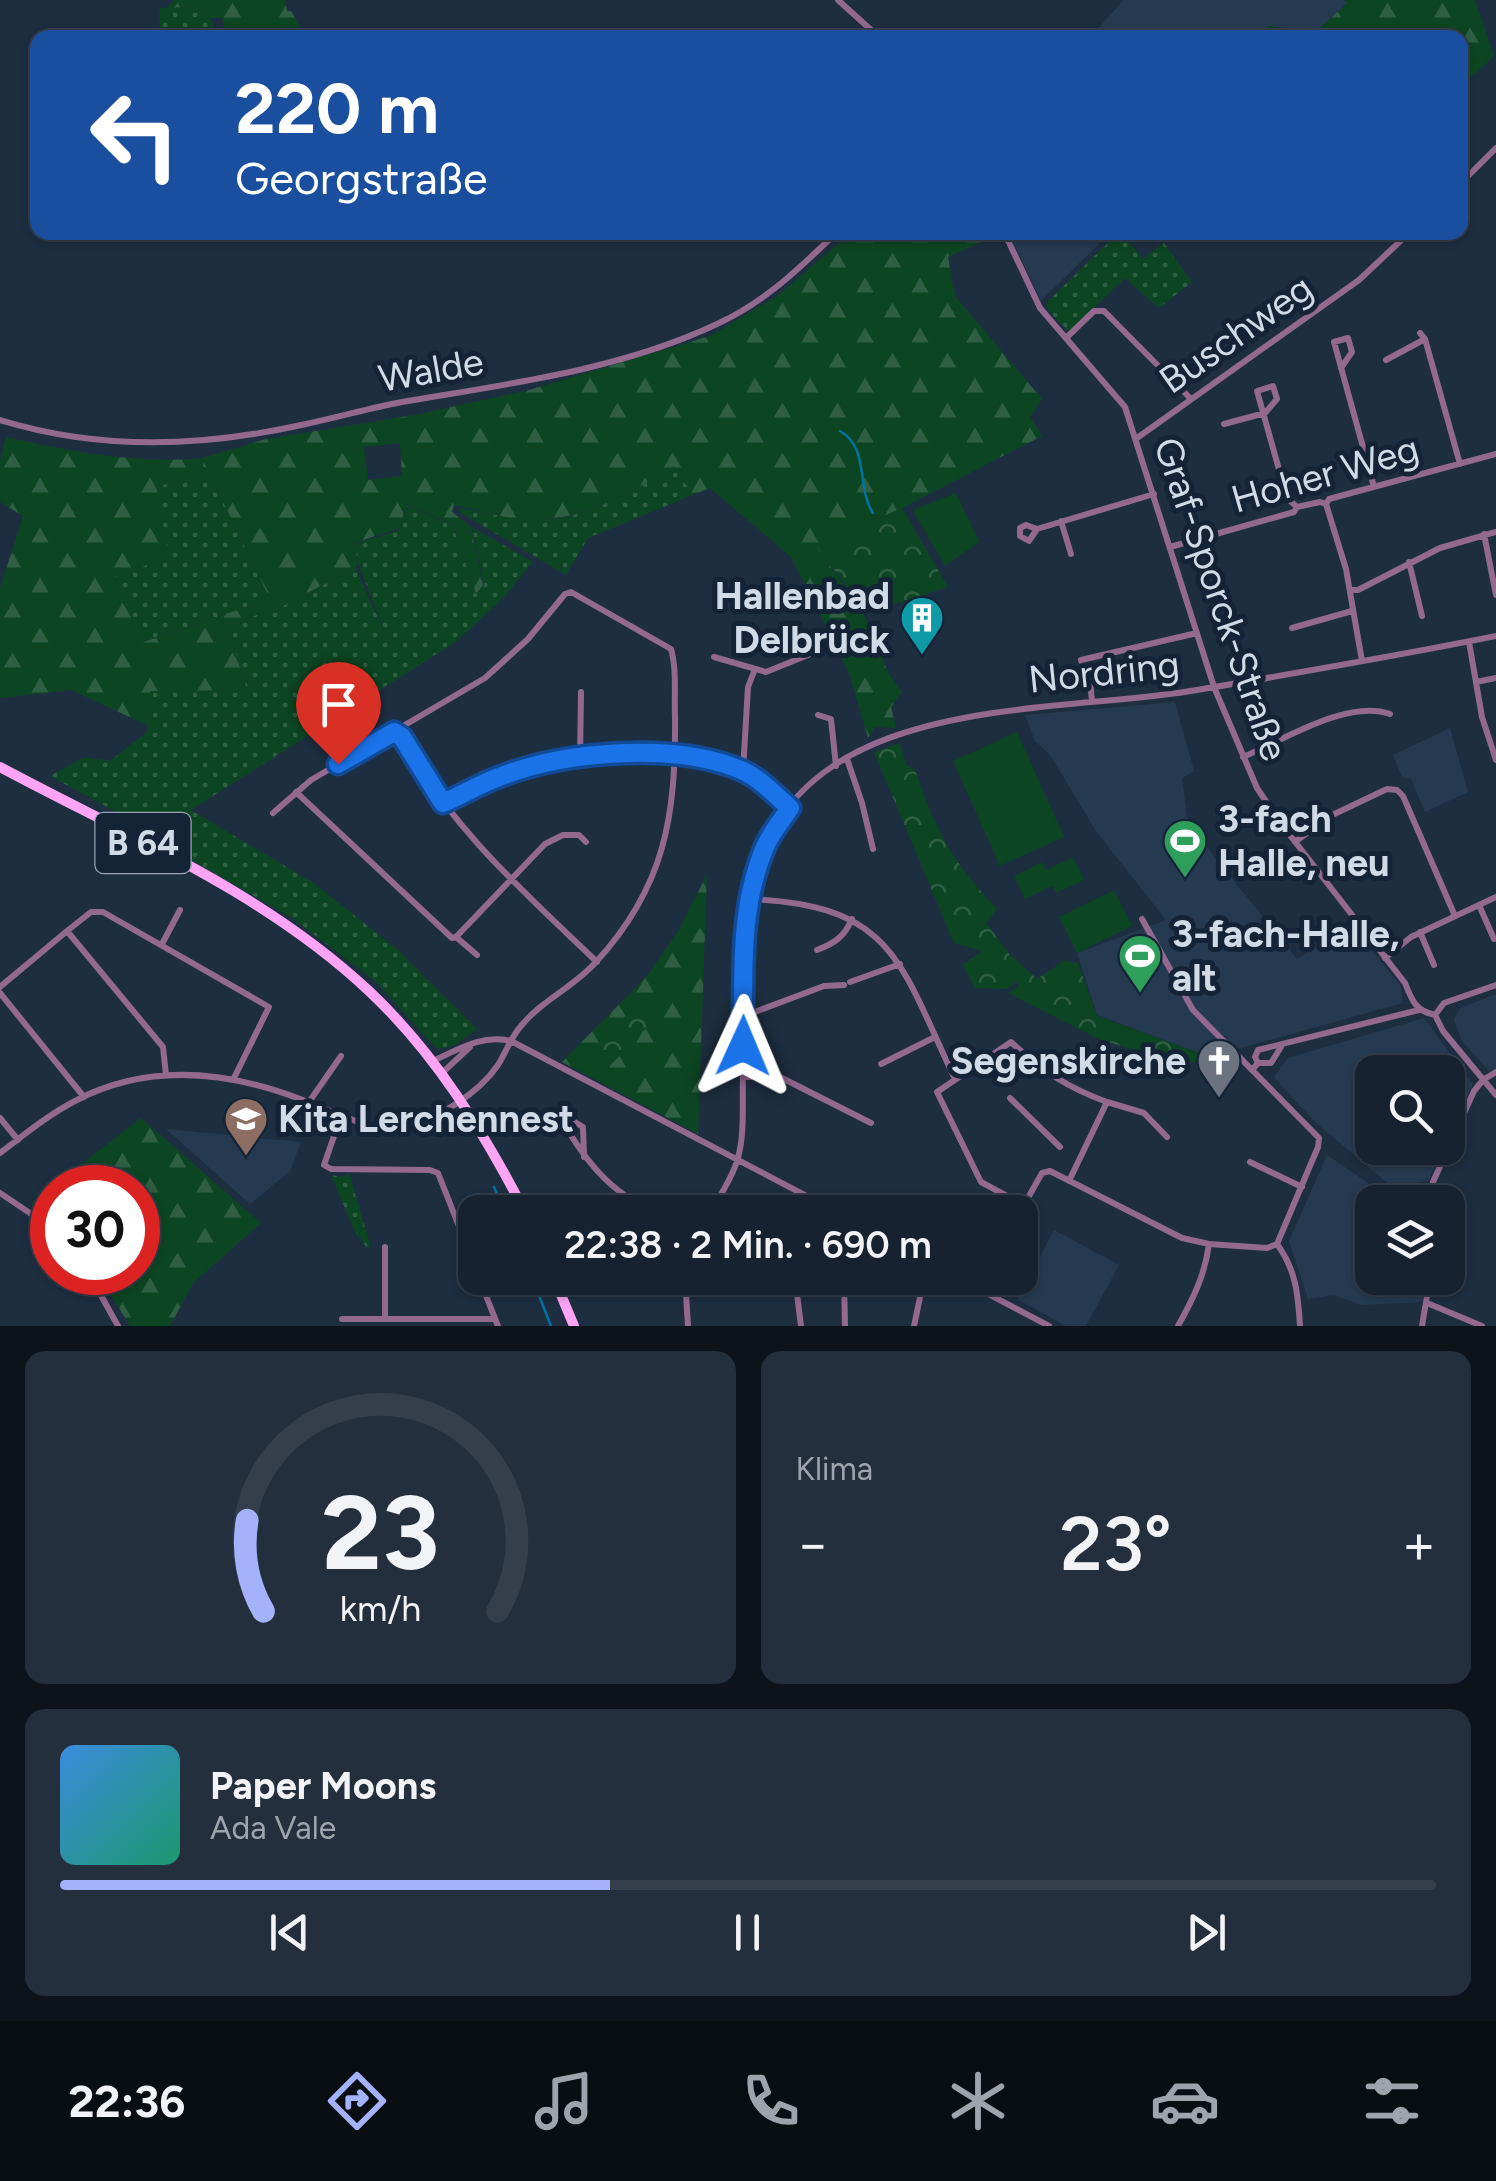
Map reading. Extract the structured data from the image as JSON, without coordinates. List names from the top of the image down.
{
  "streets": {
    "main road": ["B 64"],
    "street": [
      "Buschweg",
      "Walde",
      "Hoher Weg",
      "Graf-Sporck-Straße",
      "Nordring"
    ]
  },
  "crossings": [
    ["Buschweg", "Graf-Sporck-Straße"],
    ["Hoher Weg", "Graf-Sporck-Straße"],
    ["Graf-Sporck-Straße", "Nordring"]
  ],
  "places": {
    "building": ["Hallenbad Delbrück"],
    "sports": ["3-fach Halle, neu", "3-fach-Halle, alt"],
    "church": ["Segenskirche"],
    "school or university": ["Kita Lerchennest"]
  },
  "page": {
    "turn": ["220 m", "Georgstraße"],
    "limit": "30",
    "trip": "22:38 · 2 Min. · 690 m",
    "tile": "Klima",
    "heat": ["−", "23°", "+"],
    "song": ["Paper Moons", "Ada Vale"],
    "tabs": "22:36",
    "gauge": ["23", "km/h"]
  }
}
